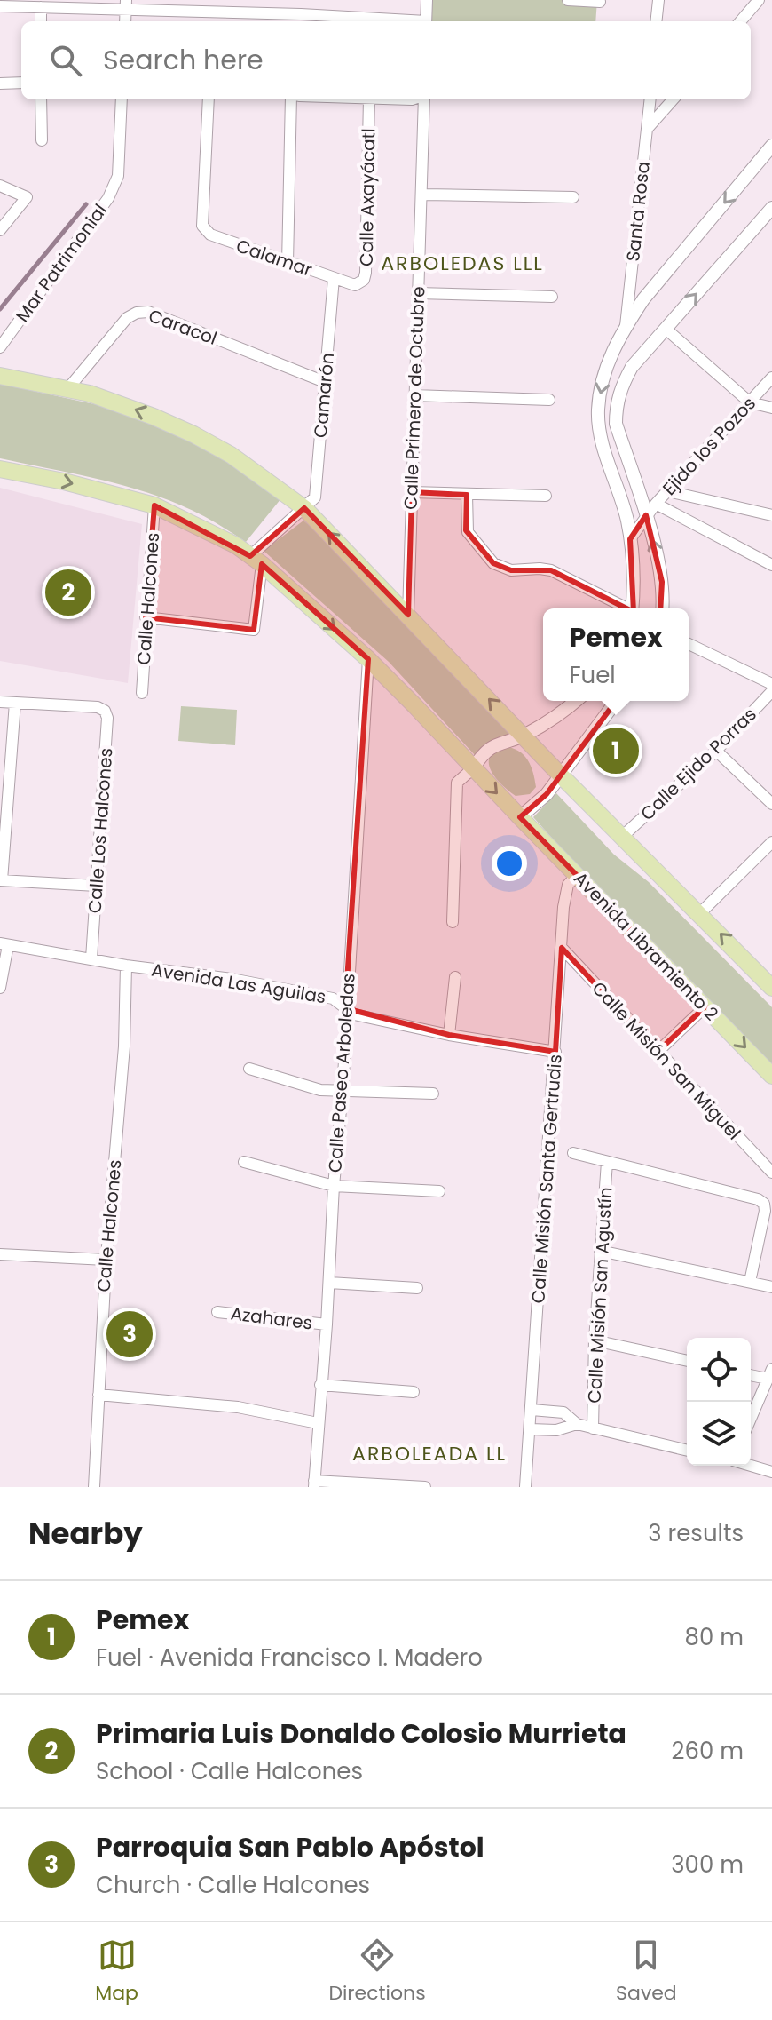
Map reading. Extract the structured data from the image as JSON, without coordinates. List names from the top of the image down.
{
  "streets": {
    "main road": ["Avenida Libramiento 2"],
    "street": [
      "Calle Axayácatl",
      "Santa Rosa",
      "Calamar",
      "Mar Patrimonial",
      "Caracol",
      "Camarón",
      "Calle Primero de Octubre",
      "Ejido los Pozos",
      "Calle Halcones",
      "Calle Ejido Porras",
      "Calle Los Halcones",
      "Avenida Las Aguilas",
      "Calle Misión San Miguel",
      "Calle Paseo Arboledas",
      "Calle Misión Santa Gertrudis",
      "Calle Misión San Agustín",
      "Azahares"
    ]
  },
  "crossings": [
    ["Calle Axayácatl", "Calamar"],
    ["Calamar", "Camarón"],
    ["Caracol", "Camarón"],
    ["Calle Halcones", "Avenida Libramiento 2"],
    ["Calle Halcones", "Avenida Las Aguilas"],
    ["Calle Los Halcones", "Avenida Las Aguilas"],
    ["Avenida Libramiento 2", "Calle Paseo Arboledas"],
    ["Avenida Libramiento 2", "Calle Misión Santa Gertrudis"],
    ["Avenida Las Aguilas", "Calle Paseo Arboledas"],
    ["Avenida Las Aguilas", "Calle Misión Santa Gertrudis"],
    ["Calle Misión San Miguel", "Calle Misión Santa Gertrudis"],
    ["Calle Paseo Arboledas", "Azahares"]
  ],
  "districts": ["ARBOLEDAS LLL", "ARBOLEADA LL"],
  "page": {
    "search": "Search here",
    "pins": ["2", "1", "3"],
    "popup": ["Pemex", "Fuel"],
    "heading": ["Nearby", "3 results"],
    "list": [
      {
        "mark": "1",
        "name": "Pemex",
        "note": "Fuel · Avenida Francisco I. Madero",
        "value": "80 m"
      },
      {
        "mark": "2",
        "name": "Primaria Luis Donaldo Colosio Murrieta",
        "note": "School · Calle Halcones",
        "value": "260 m"
      },
      {
        "mark": "3",
        "name": "Parroquia San Pablo Apóstol",
        "note": "Church · Calle Halcones",
        "value": "300 m"
      }
    ],
    "nav": ["Map", "Directions", "Saved"]
  }
}
